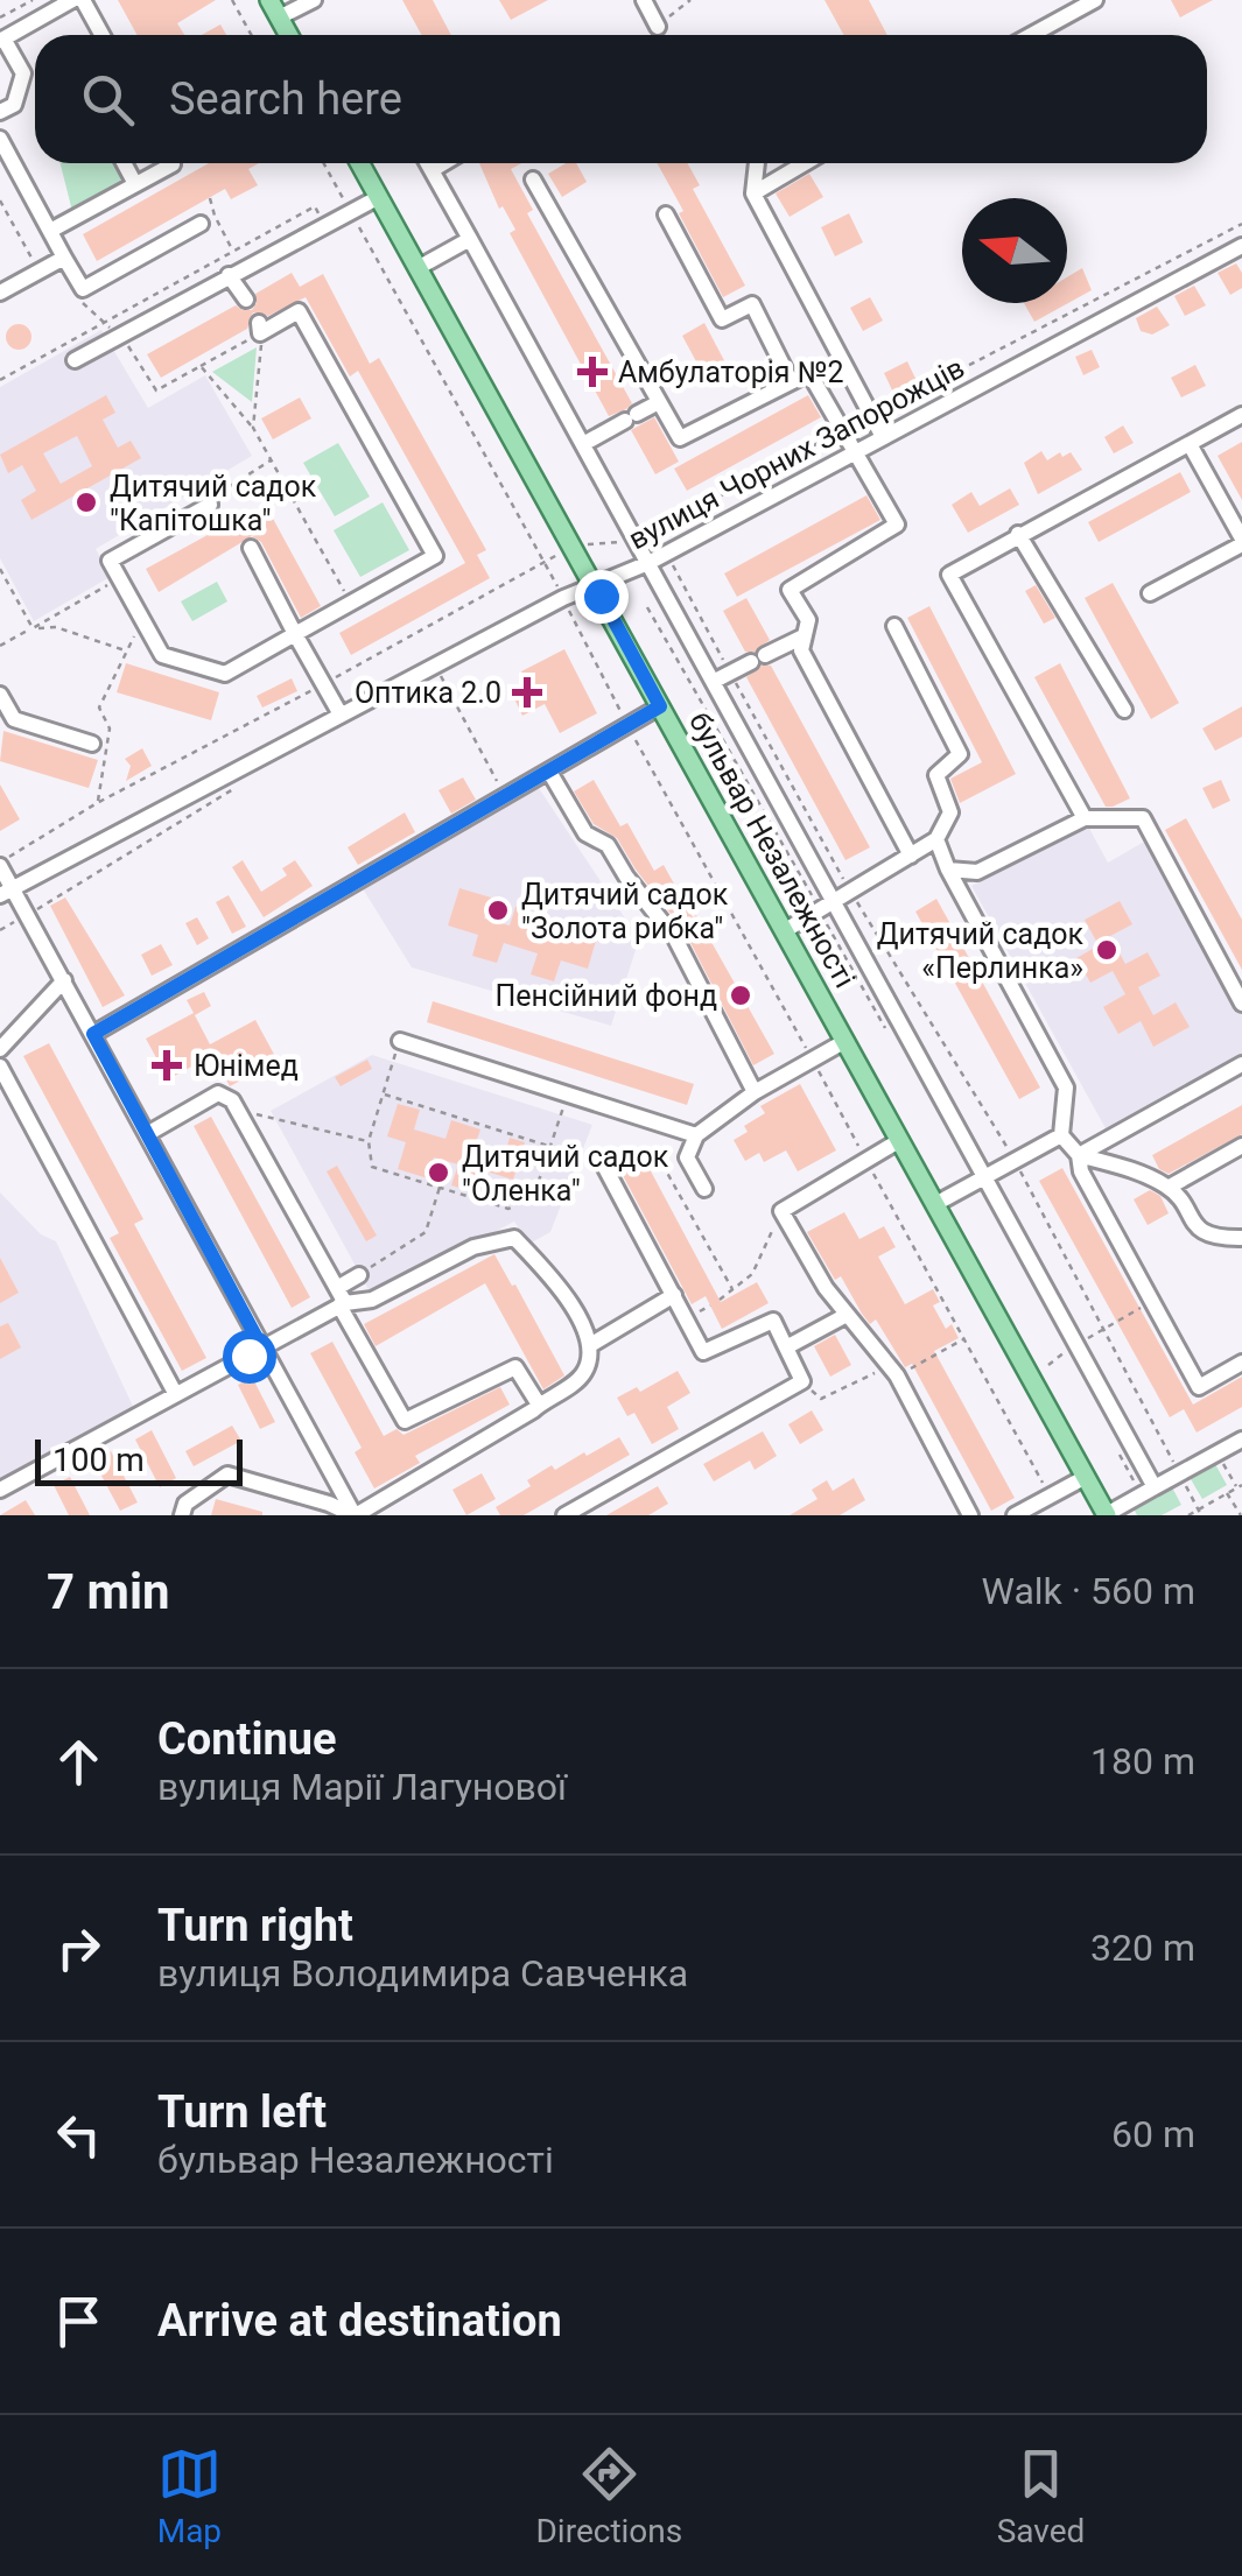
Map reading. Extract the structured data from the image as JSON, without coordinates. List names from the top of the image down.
{
  "streets": {
    "main road": ["бульвар Незалежності"],
    "street": ["вулиця Чорних Запорожців"]
  },
  "crossings": [
    ["вулиця Чорних Запорожців", "бульвар Незалежності"]
  ],
  "places": {
    "health": ["Амбулаторія №2", "Оптика 2.0", "Юнімед"],
    "other": [
      "Дитячий садок \"Капітошка\"",
      "Дитячий садок \"Золота рибка\"",
      "Дитячий садок «Перлинка»",
      "Пенсійний фонд",
      "Дитячий садок \"Оленка\""
    ]
  },
  "scale_bar": "100 m",
  "north": "left",
  "page": {
    "search": "Search here",
    "scale": "100 m",
    "heading": ["7 min", "Walk · 560 m"],
    "list": [
      ["Continue", "вулиця Марії Лагунової", "180 m"],
      ["Turn right", "вулиця Володимира Савченка", "320 m"],
      ["Turn left", "бульвар Незалежності", "60 m"],
      "Arrive at destination"
    ],
    "nav": ["Map", "Directions", "Saved"]
  }
}
